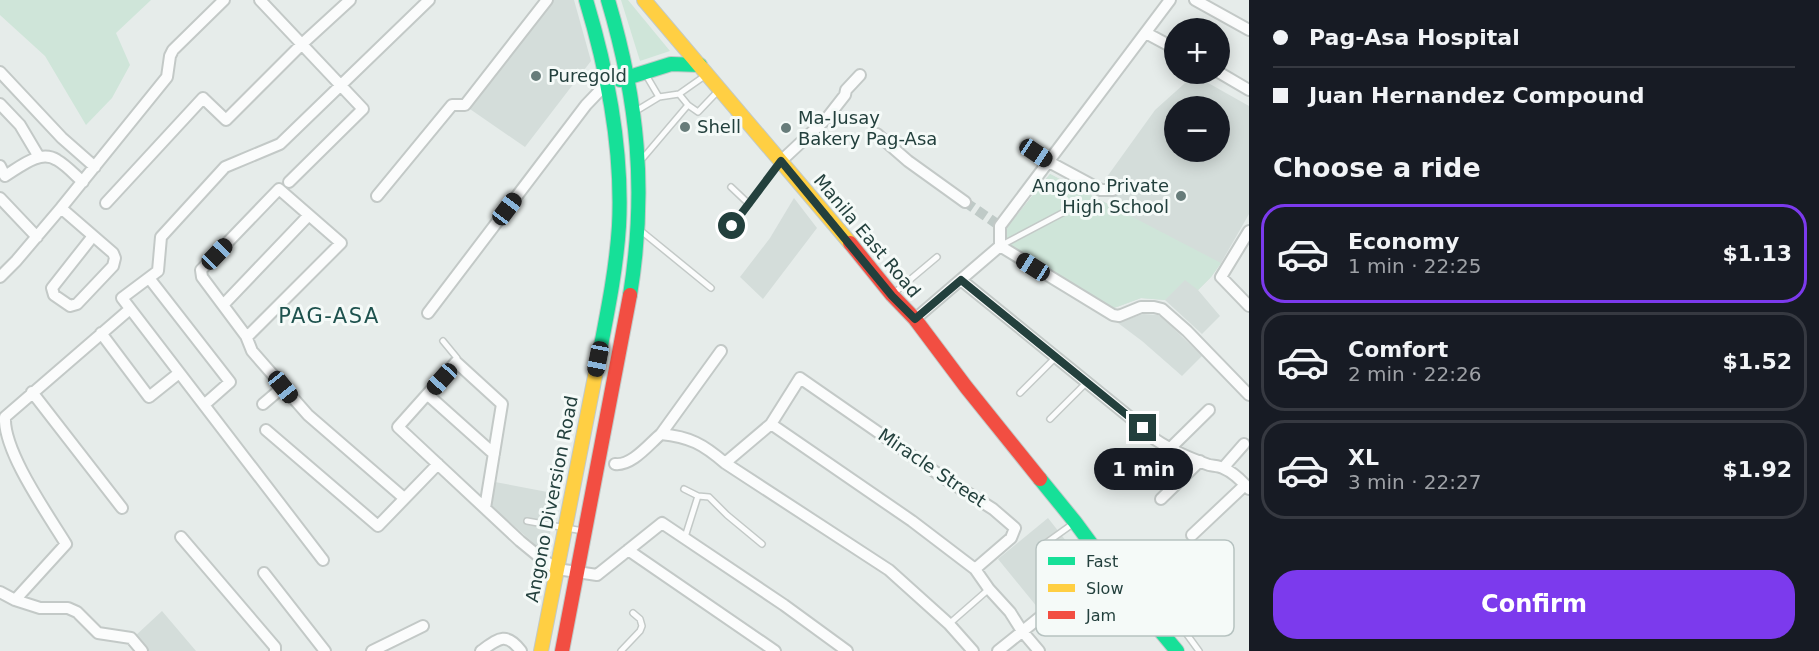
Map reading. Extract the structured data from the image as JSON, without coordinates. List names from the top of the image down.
{
  "streets": {
    "main road": ["Manila East Road", "Angono Diversion Road"],
    "street": ["Miracle Street"]
  },
  "districts": ["PAG-ASA"],
  "places": [
    "Puregold",
    "Shell",
    "Ma-Jusay Bakery Pag-Asa",
    "Angono Private High School"
  ],
  "legend": ["Fast", "Slow", "Jam"],
  "page": {
    "banner": ["Pag-Asa Hospital", "Juan Hernandez Compound"],
    "map_buttons": ["+", "−"],
    "heading": "Choose a ride",
    "list": [
      {
        "name": "Economy",
        "note": "1 min · 22:25",
        "value": "$1.13"
      },
      {
        "name": "Comfort",
        "note": "2 min · 22:26",
        "value": "$1.52"
      },
      {
        "name": "XL",
        "note": "3 min · 22:27",
        "value": "$1.92"
      }
    ],
    "bubble": "1 min",
    "buttons": "Confirm"
  }
}
